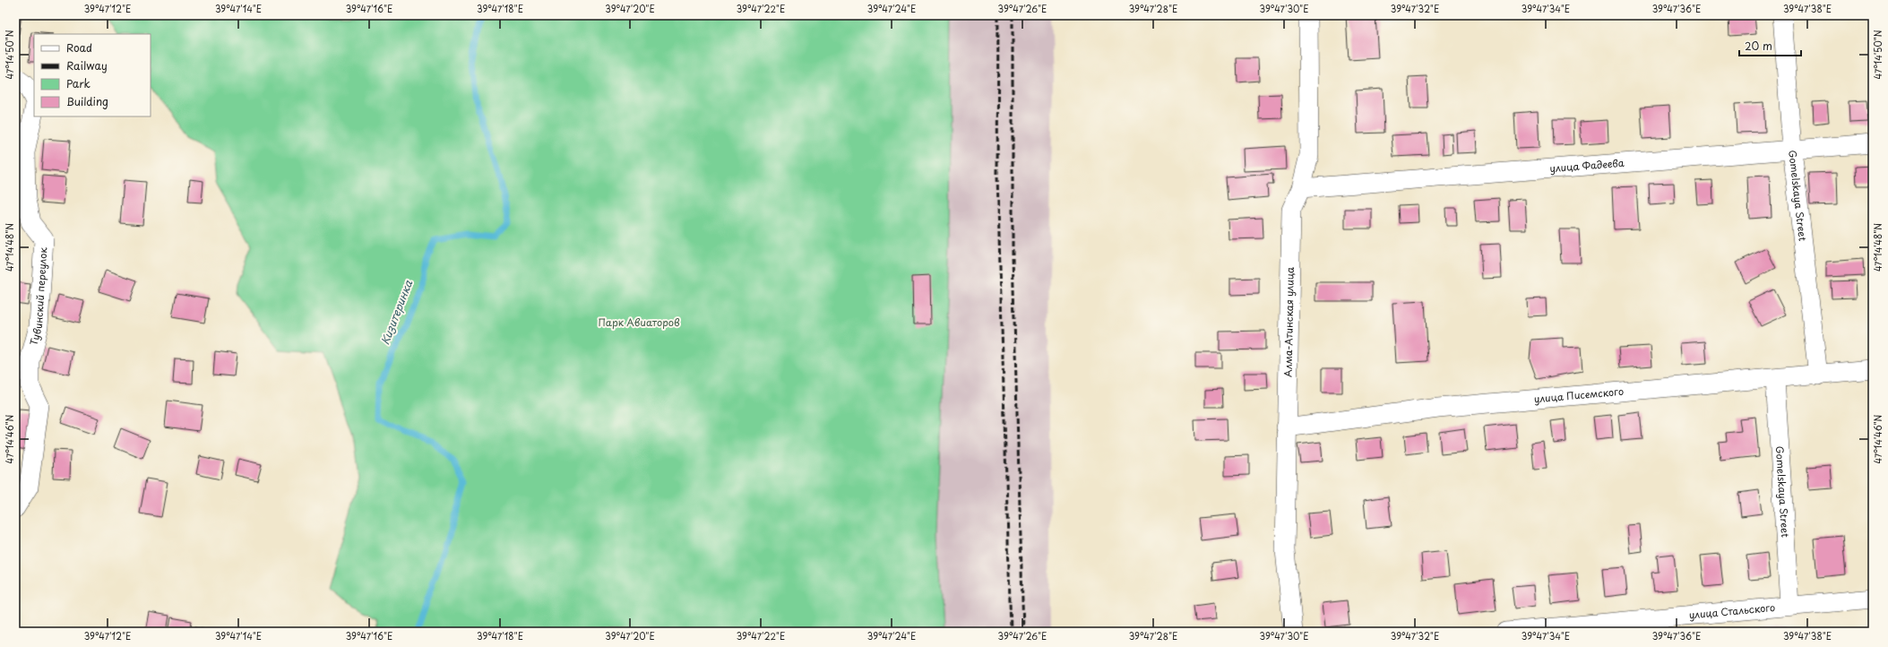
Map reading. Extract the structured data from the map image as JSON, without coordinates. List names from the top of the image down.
{
  "streets": {
    "street": [
      "улица Фадеева",
      "Gomelskaya Street",
      "Тувинский переулок",
      "Алма-Атинская улица",
      "улица Писемского",
      "улица Стальского"
    ]
  },
  "crossings": [
    ["улица Фадеева", "Gomelskaya Street"],
    ["улица Фадеева", "Алма-Атинская улица"],
    ["Gomelskaya Street", "улица Писемского"],
    ["Gomelskaya Street", "улица Стальского"],
    ["Алма-Атинская улица", "улица Писемского"]
  ],
  "water": ["Кизитеринка"],
  "parks": ["Парк Авиаторов"],
  "legend": [
    "Road",
    "Railway",
    "Park",
    "Building"
  ],
  "scale_bar": "20 m",
  "coordinates": [
    "39°47'12\"E",
    "39°47'14\"E",
    "39°47'16\"E",
    "39°47'18\"E",
    "39°47'20\"E",
    "39°47'22\"E",
    "39°47'24\"E",
    "39°47'26\"E",
    "39°47'28\"E",
    "39°47'30\"E",
    "39°47'32\"E",
    "39°47'34\"E",
    "39°47'36\"E",
    "39°47'38\"E",
    "47°14'50\"N",
    "47°14'48\"N",
    "47°14'46\"N"
  ]
}
